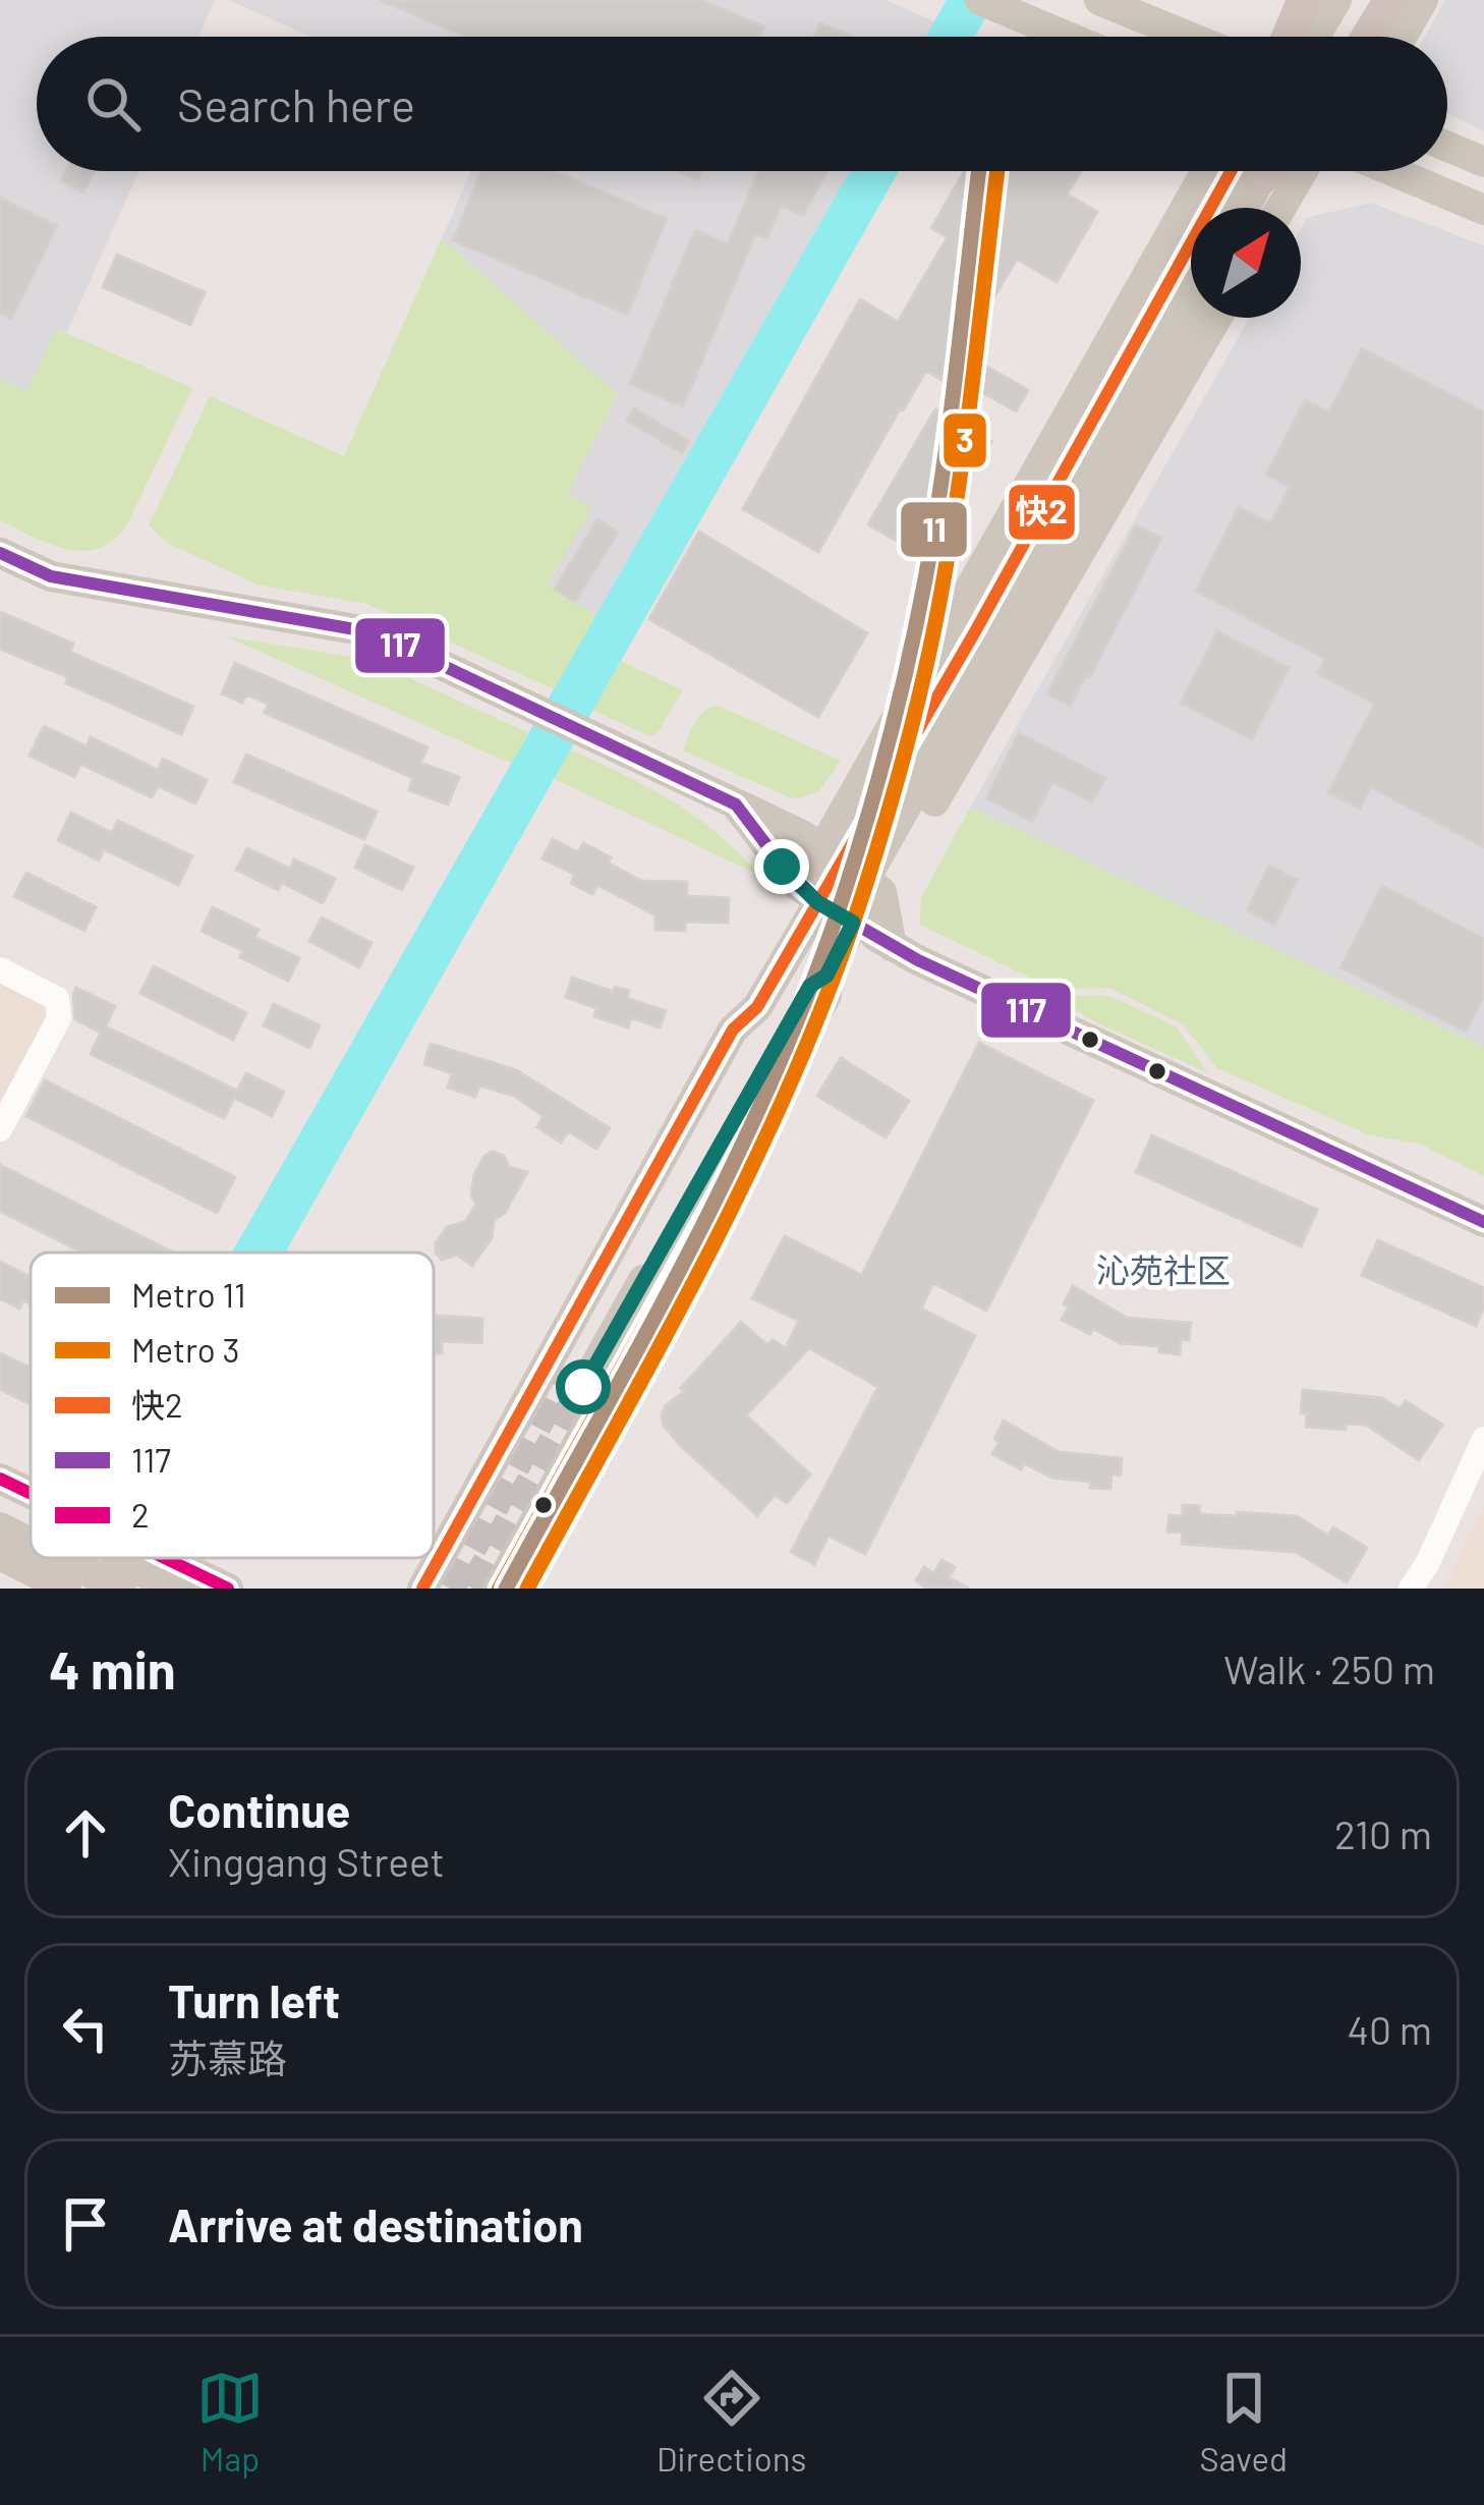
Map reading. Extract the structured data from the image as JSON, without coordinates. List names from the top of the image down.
{
  "districts": ["沁苑社区"],
  "lines": [
    "metro line 11",
    "metro line 3",
    "transit line 快2",
    "transit line 117",
    "transit line 2"
  ],
  "legend": [
    "Metro 11",
    "Metro 3",
    "快2",
    "117",
    "2"
  ],
  "north": "top right",
  "page": {
    "search": "Search here",
    "heading": ["4 min", "Walk · 250 m"],
    "list": [
      ["Continue", "Xinggang Street", "210 m"],
      ["Turn left", "苏慕路", "40 m"],
      "Arrive at destination"
    ],
    "nav": ["Map", "Directions", "Saved"]
  }
}
